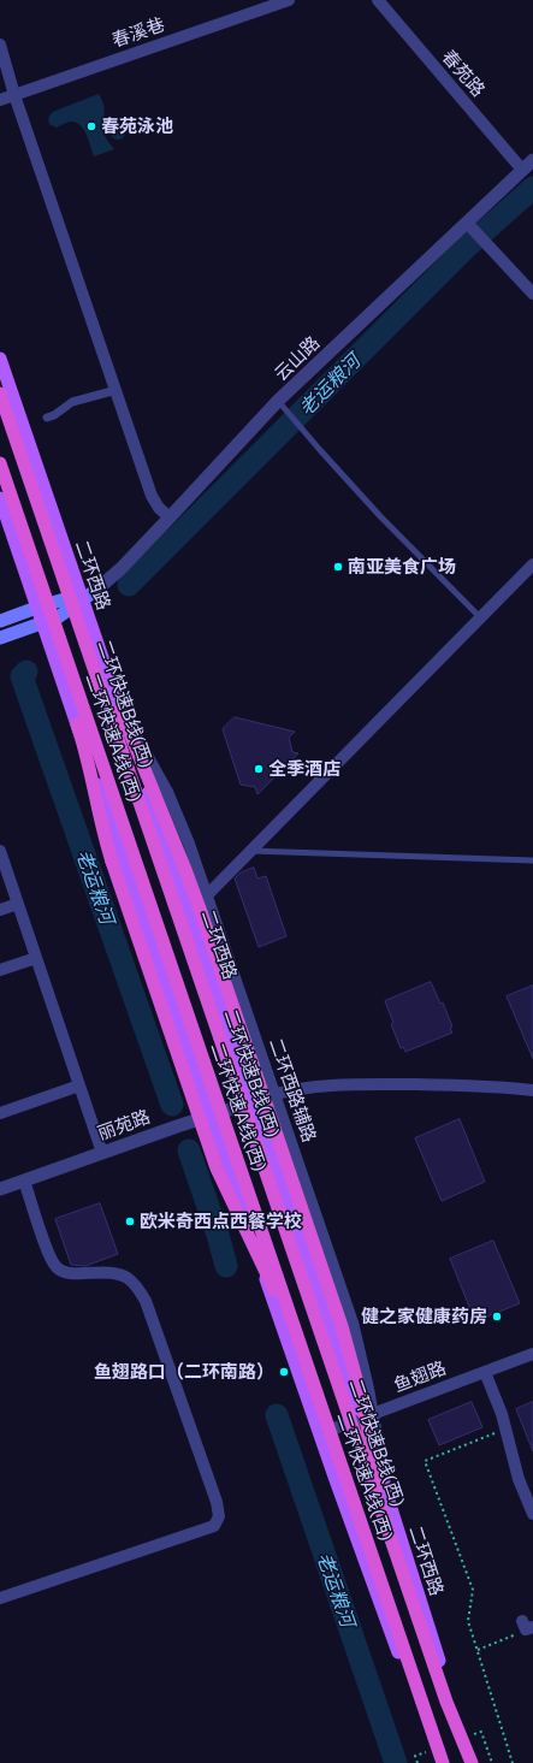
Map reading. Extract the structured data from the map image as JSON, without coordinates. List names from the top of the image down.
{
  "streets": {
    "highway": ["二环快速B线(西)", "二环快速A线(西)"],
    "main road": ["二环西路"],
    "street": [
      "春溪巷",
      "春苑路",
      "云山路",
      "二环西路辅路",
      "丽苑路",
      "鱼翅路"
    ]
  },
  "crossings": [
    ["春苑路", "云山路"],
    ["二环西路", "二环快速B线(西)"],
    ["二环西路", "二环西路辅路"],
    ["二环西路", "丽苑路"],
    ["二环西路", "鱼翅路"],
    ["二环西路辅路", "鱼翅路"]
  ],
  "water": ["老运粮河"],
  "places": [
    "春苑泳池",
    "南亚美食广场",
    "全季酒店",
    "欧米奇西点西餐学校",
    "健之家健康药房",
    "鱼翅路口（二环南路）"
  ]
}
